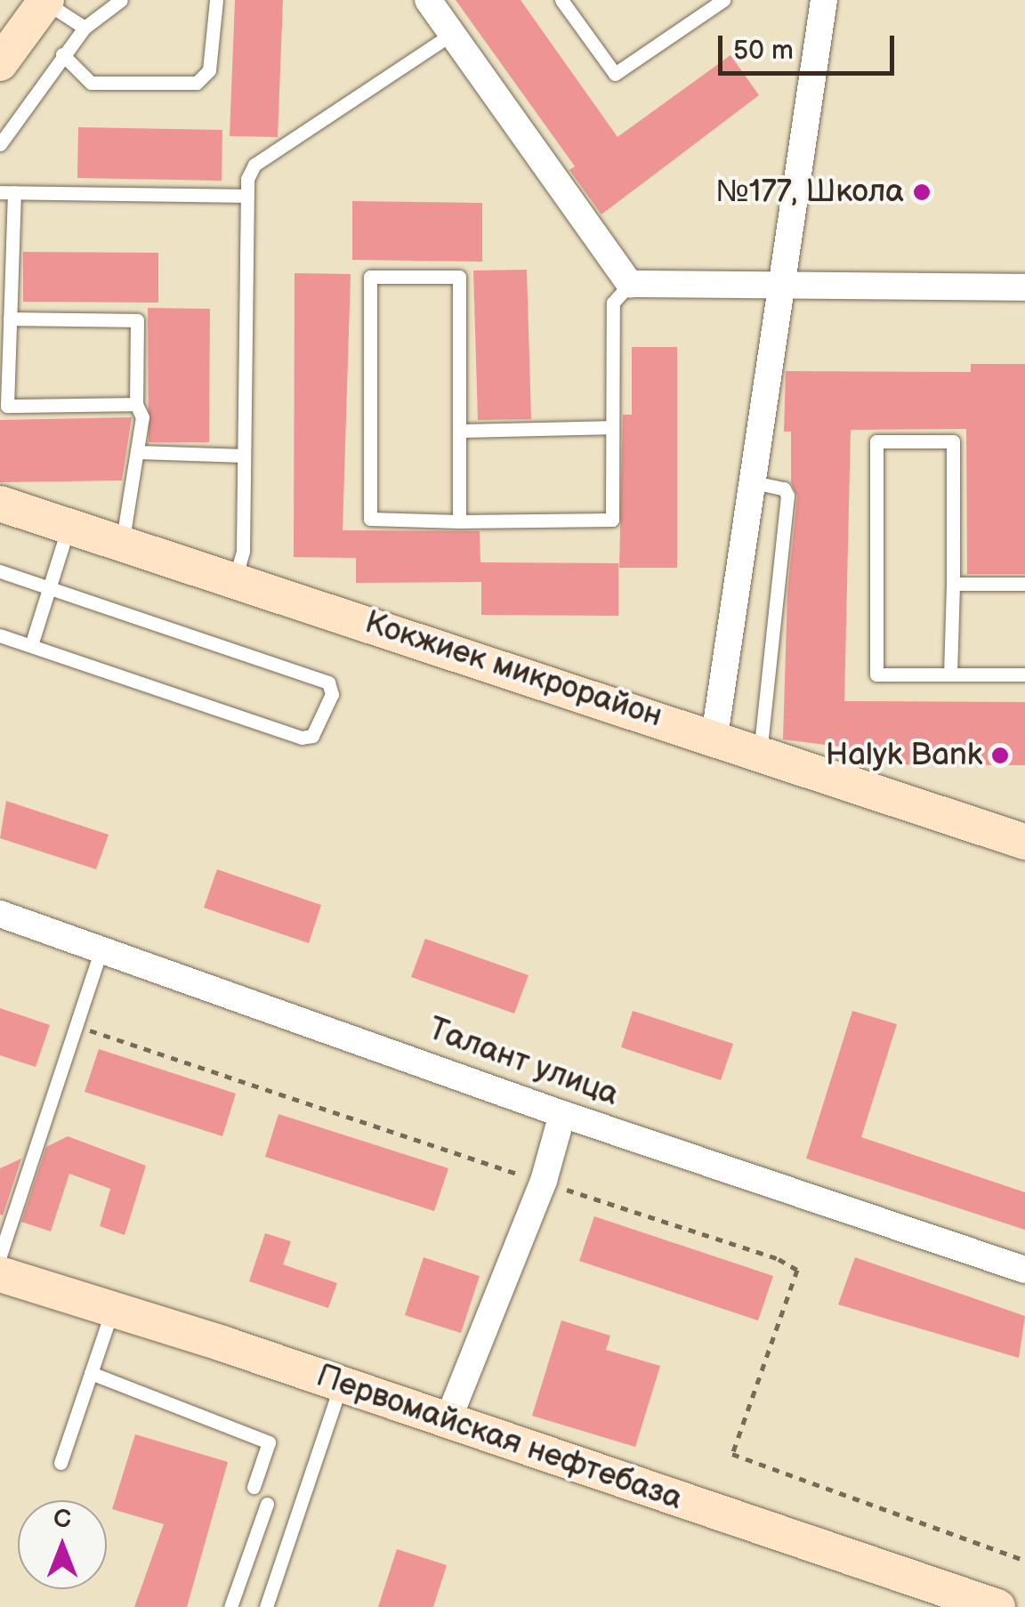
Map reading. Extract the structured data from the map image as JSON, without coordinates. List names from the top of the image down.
{
  "streets": {
    "street": ["Кокжиек микрорайон", "Талант улица", "Первомайская нефтебаза"]
  },
  "places": ["№177, Школа", "Halyk Bank"],
  "scale_bar": "50 m",
  "north": "top"
}
